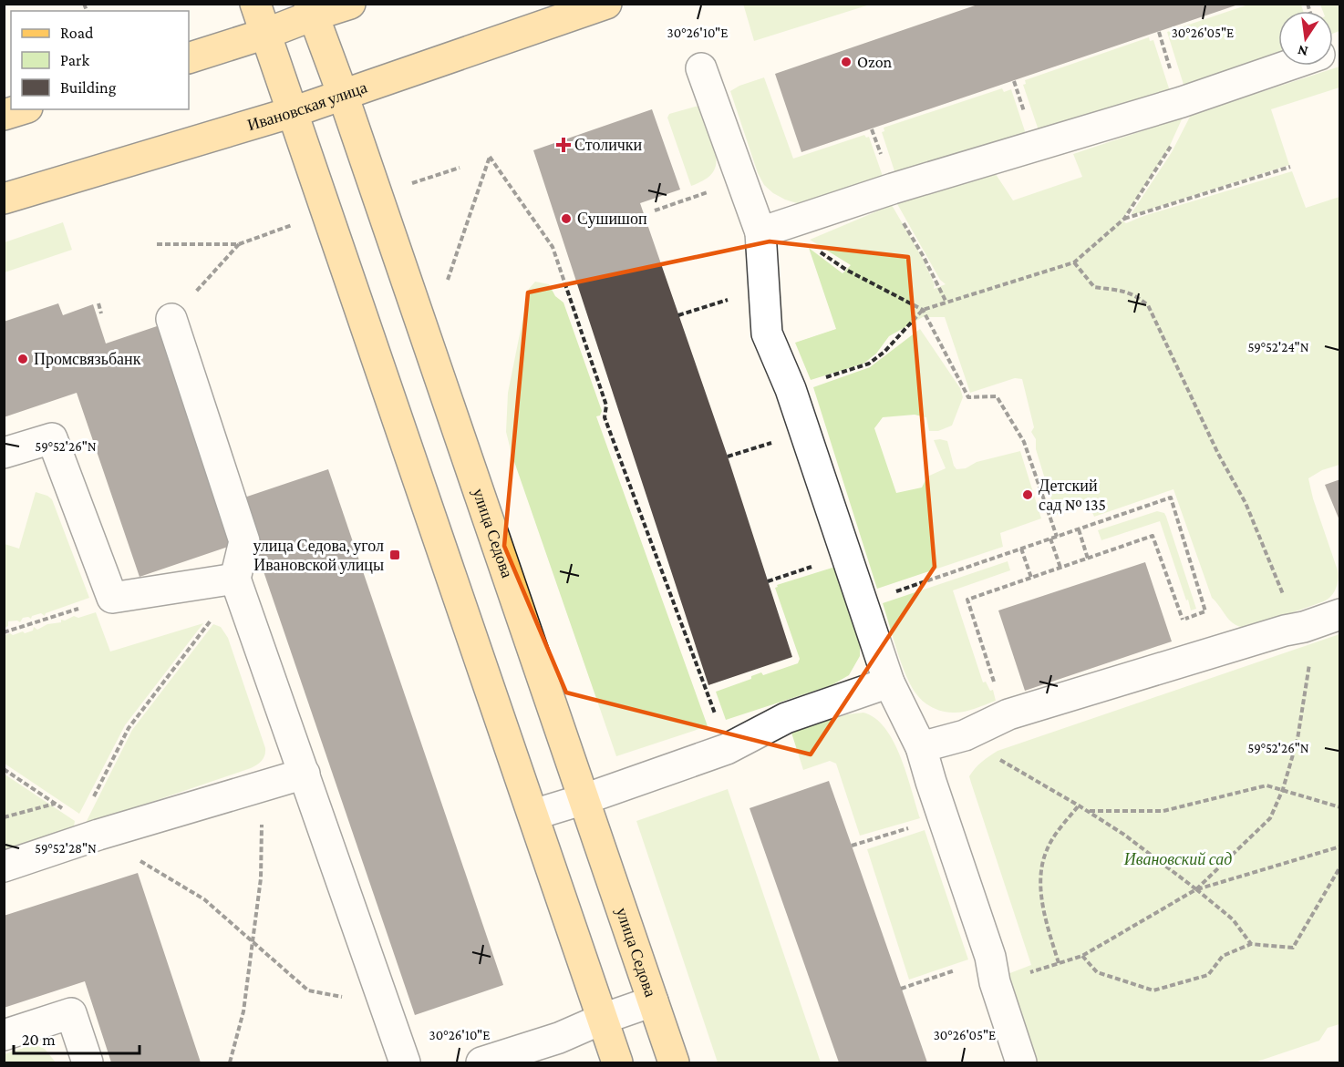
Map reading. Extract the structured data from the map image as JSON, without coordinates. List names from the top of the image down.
{
  "streets": {
    "main road": ["Ивановская улица", "улица Седова"]
  },
  "crossings": [
    ["Ивановская улица", "улица Седова"]
  ],
  "parks": ["Ивановский сад"],
  "places": {
    "other": [
      "Ozon",
      "Сушишоп",
      "Промсвязьбанк",
      "Детский сад № 135"
    ],
    "health": ["Столички"],
    "transit": ["улица Седова, угол Ивановской улицы"]
  },
  "legend": ["Road", "Park", "Building"],
  "scale_bar": "20 m",
  "north": "bottom",
  "coordinates": [
    "30°26'10\"E",
    "30°26'05\"E",
    "59°52'24\"N",
    "59°52'26\"N",
    "59°52'28\"N"
  ]
}
